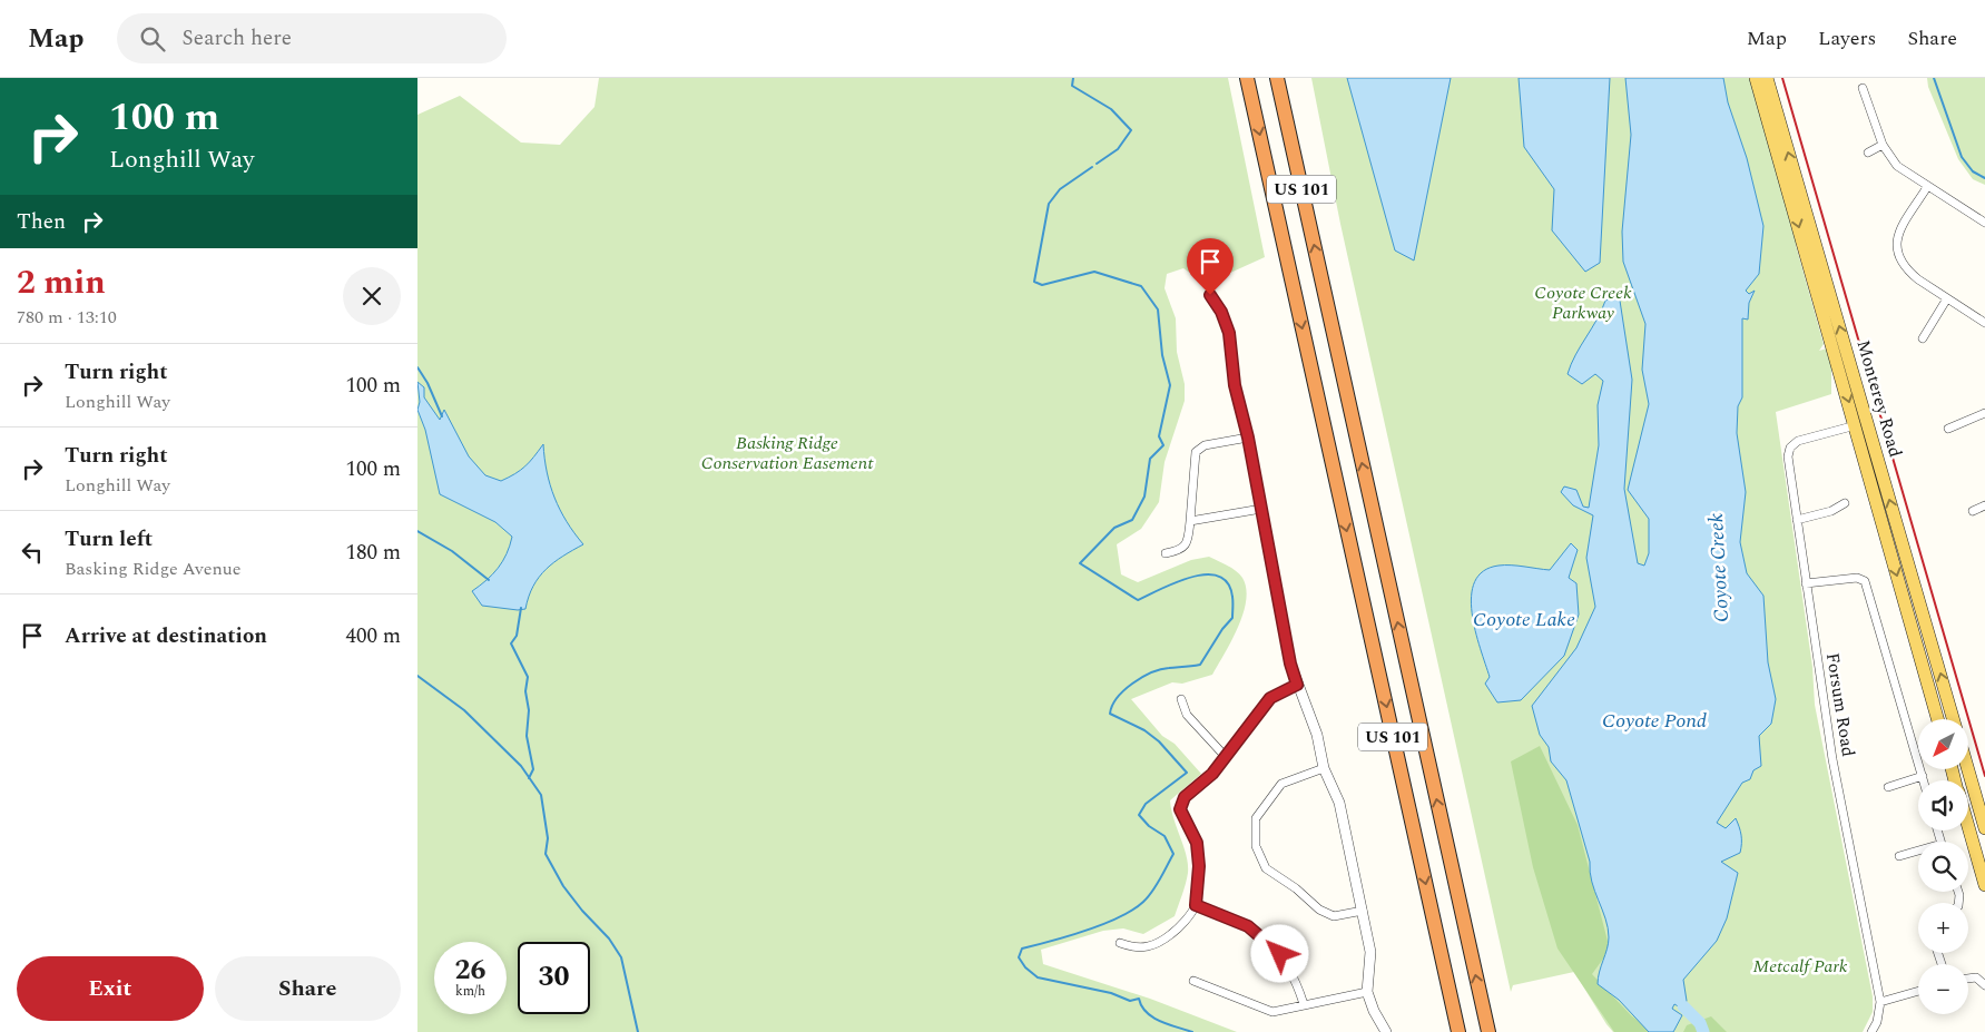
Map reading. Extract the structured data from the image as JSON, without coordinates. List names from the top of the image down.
{
  "streets": {
    "highway": ["US 101"],
    "main road": ["Monterey Road"],
    "street": ["Forsum Road"]
  },
  "crossings": [
    ["Monterey Road", "Forsum Road"]
  ],
  "water": ["Coyote Creek", "Coyote Lake", "Coyote Pond"],
  "parks": ["Coyote Creek Parkway", "Basking Ridge Conservation Easement", "Metcalf Park"],
  "north": "bottom left",
  "page": {
    "header": "Map",
    "search": "Search here",
    "nav": ["Map", "Layers", "Share"],
    "turn": ["100 m", "Longhill Way"],
    "then": "Then",
    "heading": ["2 min", "780 m · 13:10"],
    "list": [
      {
        "name": "Turn right",
        "note": "Longhill Way",
        "value": "100 m"
      },
      {
        "name": "Turn right",
        "note": "Longhill Way",
        "value": "100 m"
      },
      {
        "name": "Turn left",
        "note": "Basking Ridge Avenue",
        "value": "180 m"
      },
      {
        "name": "Arrive at destination",
        "value": "400 m"
      }
    ],
    "map_buttons": ["+", "−"],
    "speed": "26 km/h",
    "limit": "30",
    "buttons": ["Exit", "Share"]
  }
}
